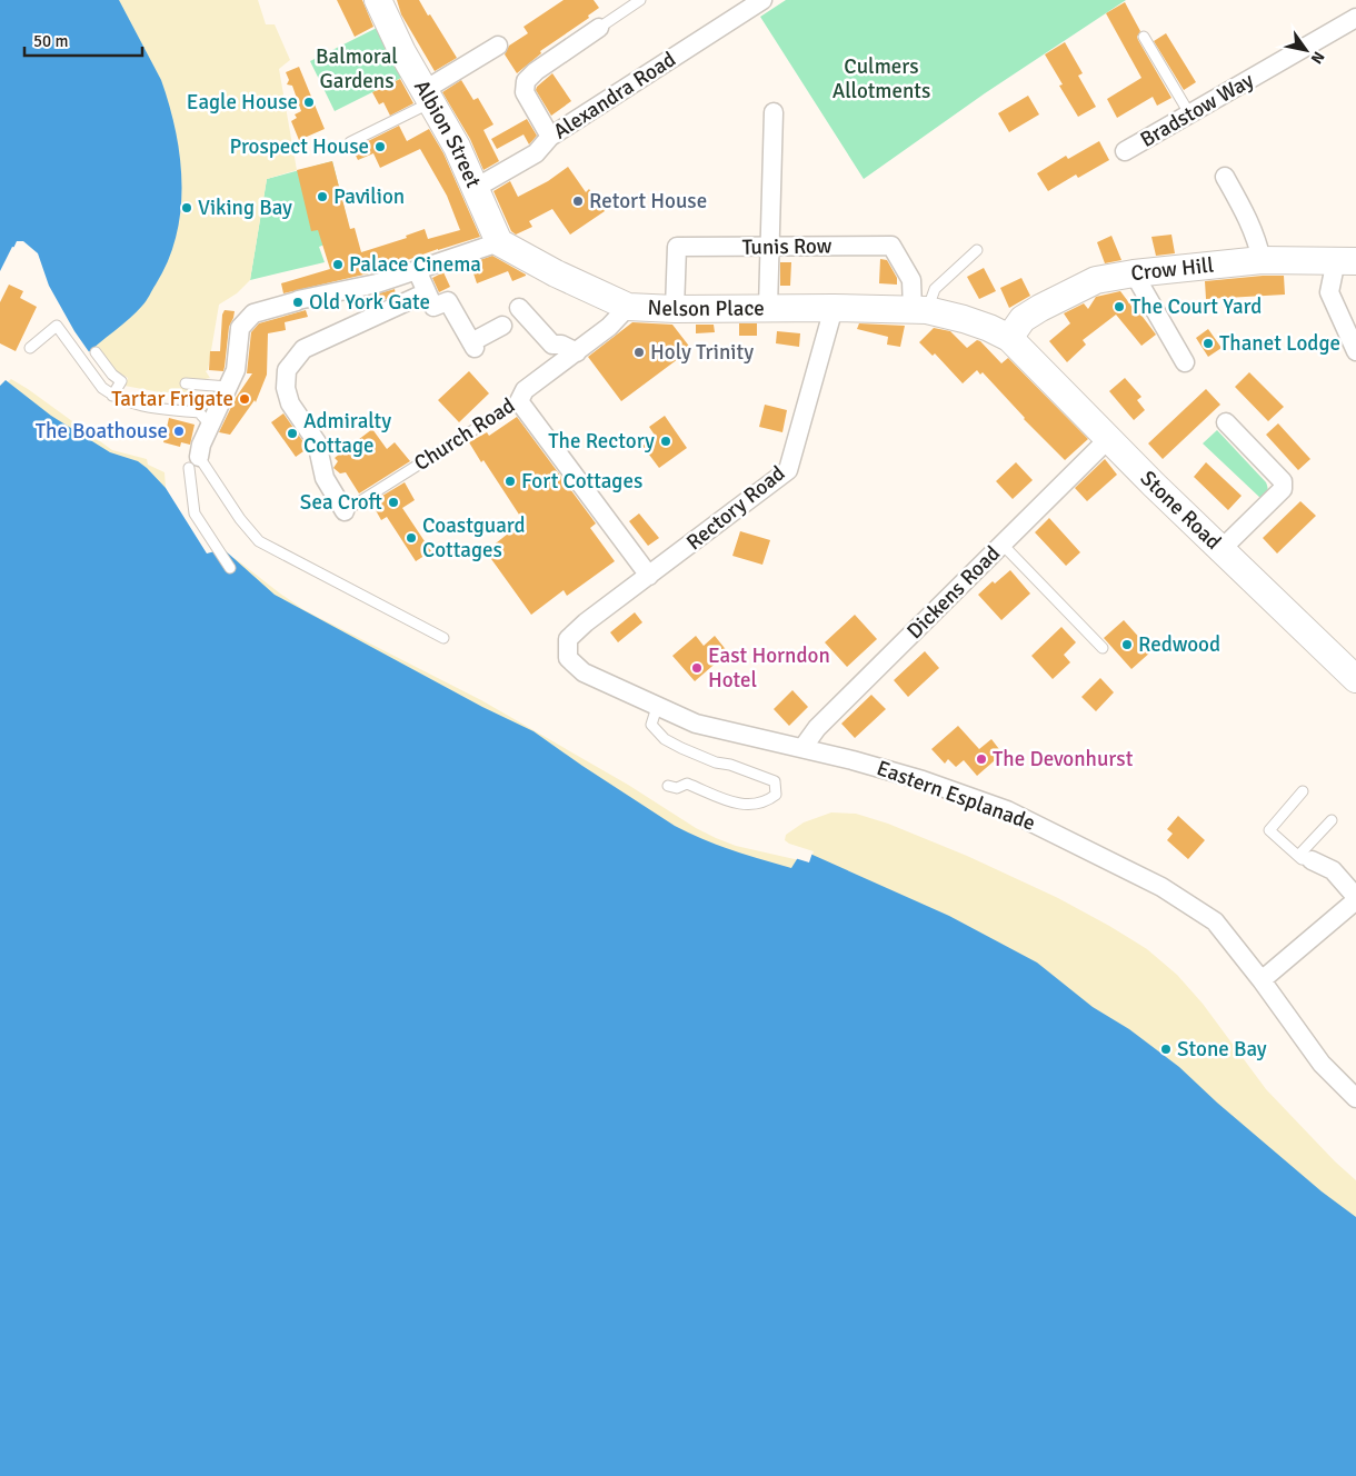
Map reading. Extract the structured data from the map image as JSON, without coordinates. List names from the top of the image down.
{
  "streets": {
    "main road": [
      "Albion Street",
      "Crow Hill",
      "Nelson Place",
      "Stone Road"
    ],
    "street": [
      "Alexandra Road",
      "Bradstow Way",
      "Tunis Row",
      "Church Road",
      "Rectory Road",
      "Dickens Road",
      "Eastern Esplanade"
    ]
  },
  "crossings": [
    ["Alexandra Road", "Albion Street"],
    ["Albion Street", "Nelson Place"],
    ["Tunis Row", "Nelson Place"],
    ["Crow Hill", "Nelson Place"],
    ["Crow Hill", "Stone Road"],
    ["Nelson Place", "Church Road"],
    ["Nelson Place", "Rectory Road"],
    ["Nelson Place", "Stone Road"],
    ["Rectory Road", "Eastern Esplanade"],
    ["Stone Road", "Dickens Road"],
    ["Dickens Road", "Eastern Esplanade"]
  ],
  "parks": ["Balmoral Gardens", "Culmers Allotments"],
  "places": [
    "Eagle House",
    "Prospect House",
    "Pavilion",
    "Retort House",
    "Viking Bay",
    "Palace Cinema",
    "Old York Gate",
    "The Court Yard",
    "Thanet Lodge",
    "Holy Trinity",
    "Tartar Frigate",
    "The Boathouse",
    "Admiralty Cottage",
    "The Rectory",
    "Fort Cottages",
    "Sea Croft",
    "Coastguard Cottages",
    "Redwood",
    "East Horndon Hotel",
    "The Devonhurst",
    "Stone Bay"
  ],
  "scale_bar": "50 m",
  "north": "bottom right"
}
